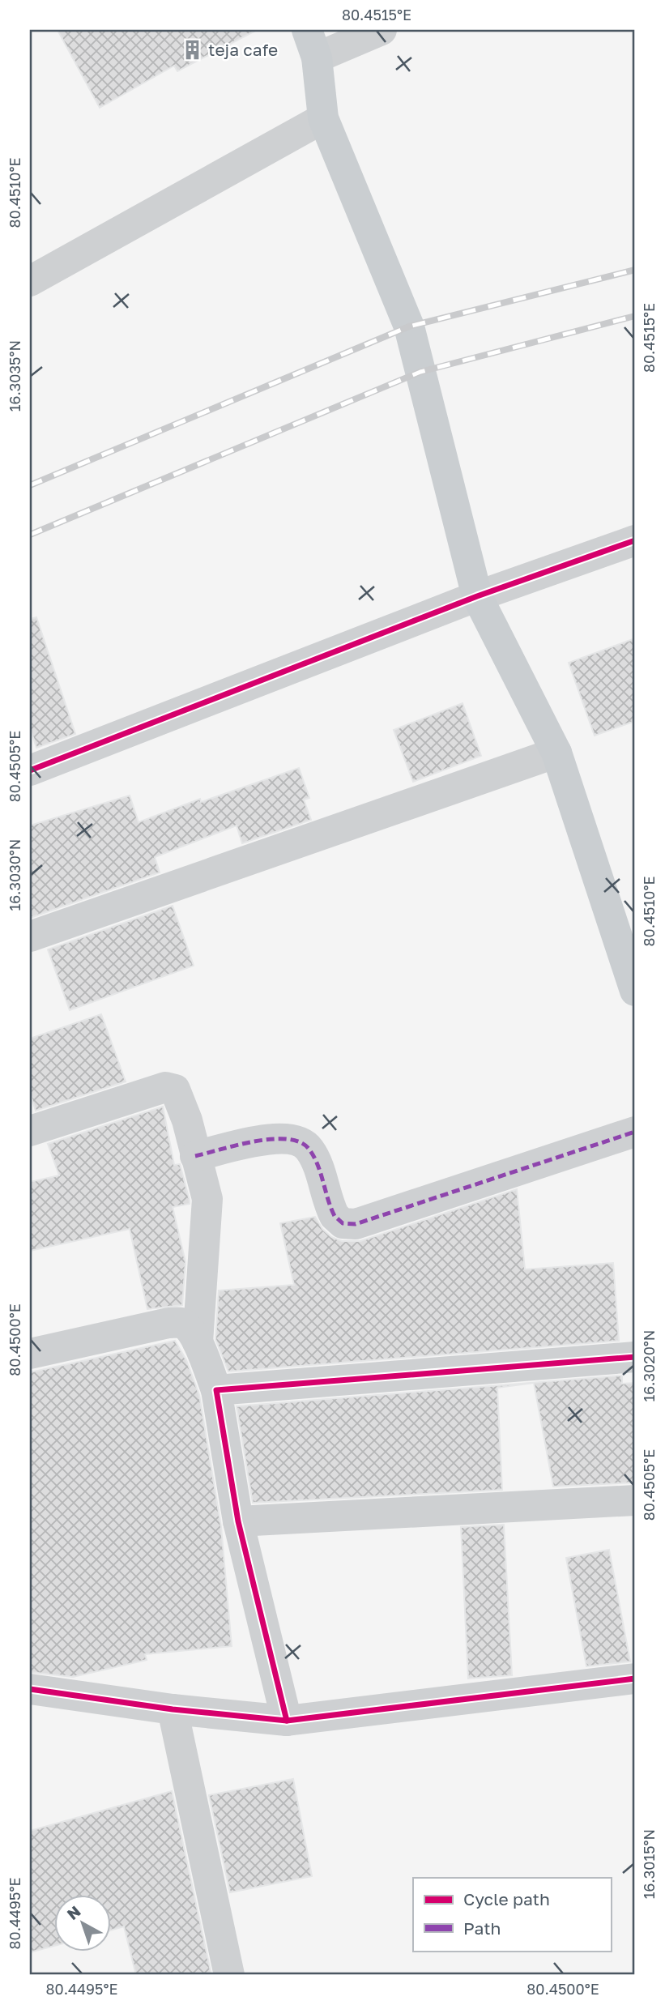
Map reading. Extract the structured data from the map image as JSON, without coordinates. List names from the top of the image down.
{
  "places": {
    "building": ["teja cafe"]
  },
  "legend": ["Cycle path", "Path"],
  "north": "top left",
  "coordinates": [
    "80.4515°E",
    "80.4510°E",
    "16.3035°N",
    "80.4505°E",
    "16.3030°N",
    "80.4500°E",
    "16.3020°N",
    "16.3015°N",
    "80.4495°E"
  ]
}
